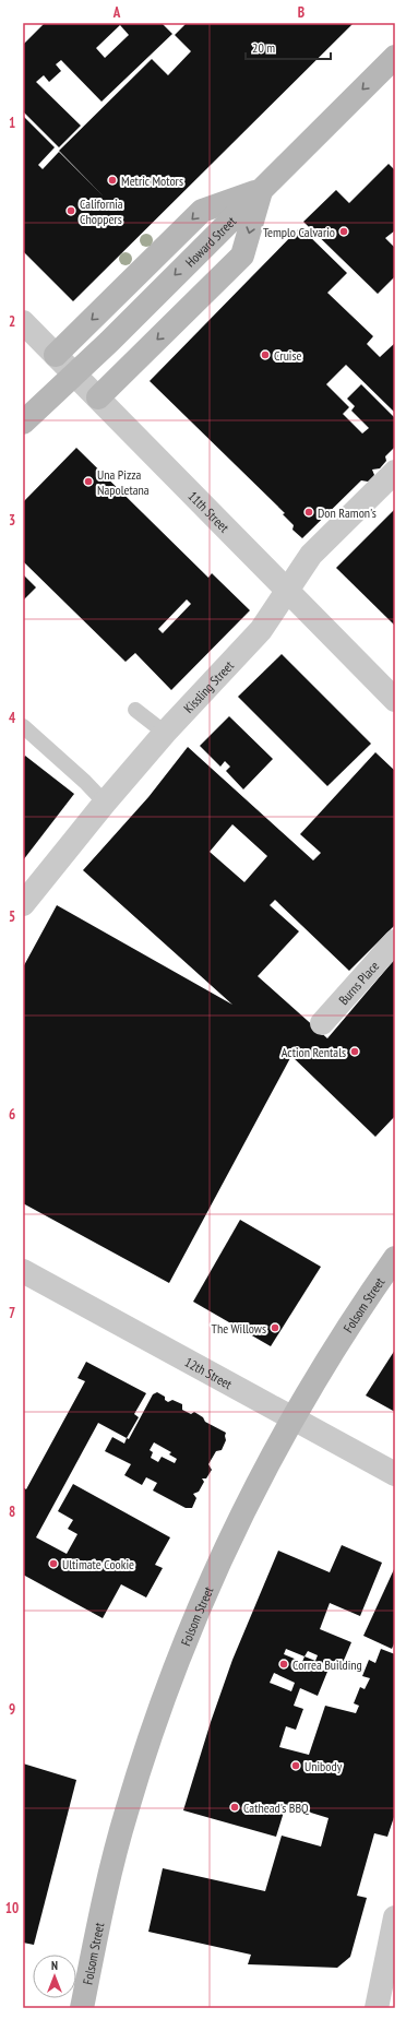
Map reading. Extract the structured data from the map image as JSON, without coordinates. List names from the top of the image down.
{
  "streets": {
    "main road": ["Howard Street", "Folsom Street"],
    "street": [
      "11th Street",
      "Kissling Street",
      "Burns Place",
      "12th Street"
    ]
  },
  "crossings": [
    ["Howard Street", "11th Street"],
    ["11th Street", "Kissling Street"],
    ["Folsom Street", "12th Street"]
  ],
  "places": [
    "Metric Motors",
    "California Choppers",
    "Templo Calvario",
    "Cruise",
    "Una Pizza Napoletana",
    "Don Ramon's",
    "Action Rentals",
    "The Willows",
    "Ultimate Cookie",
    "Correa Building",
    "Unibody",
    "Cathead's BBQ"
  ],
  "scale_bar": "20 m",
  "north": "top",
  "grid": {
    "columns": ["A", "B"],
    "rows": [
      "1",
      "2",
      "3",
      "4",
      "5",
      "6",
      "7",
      "8",
      "9",
      "10"
    ]
  }
}
